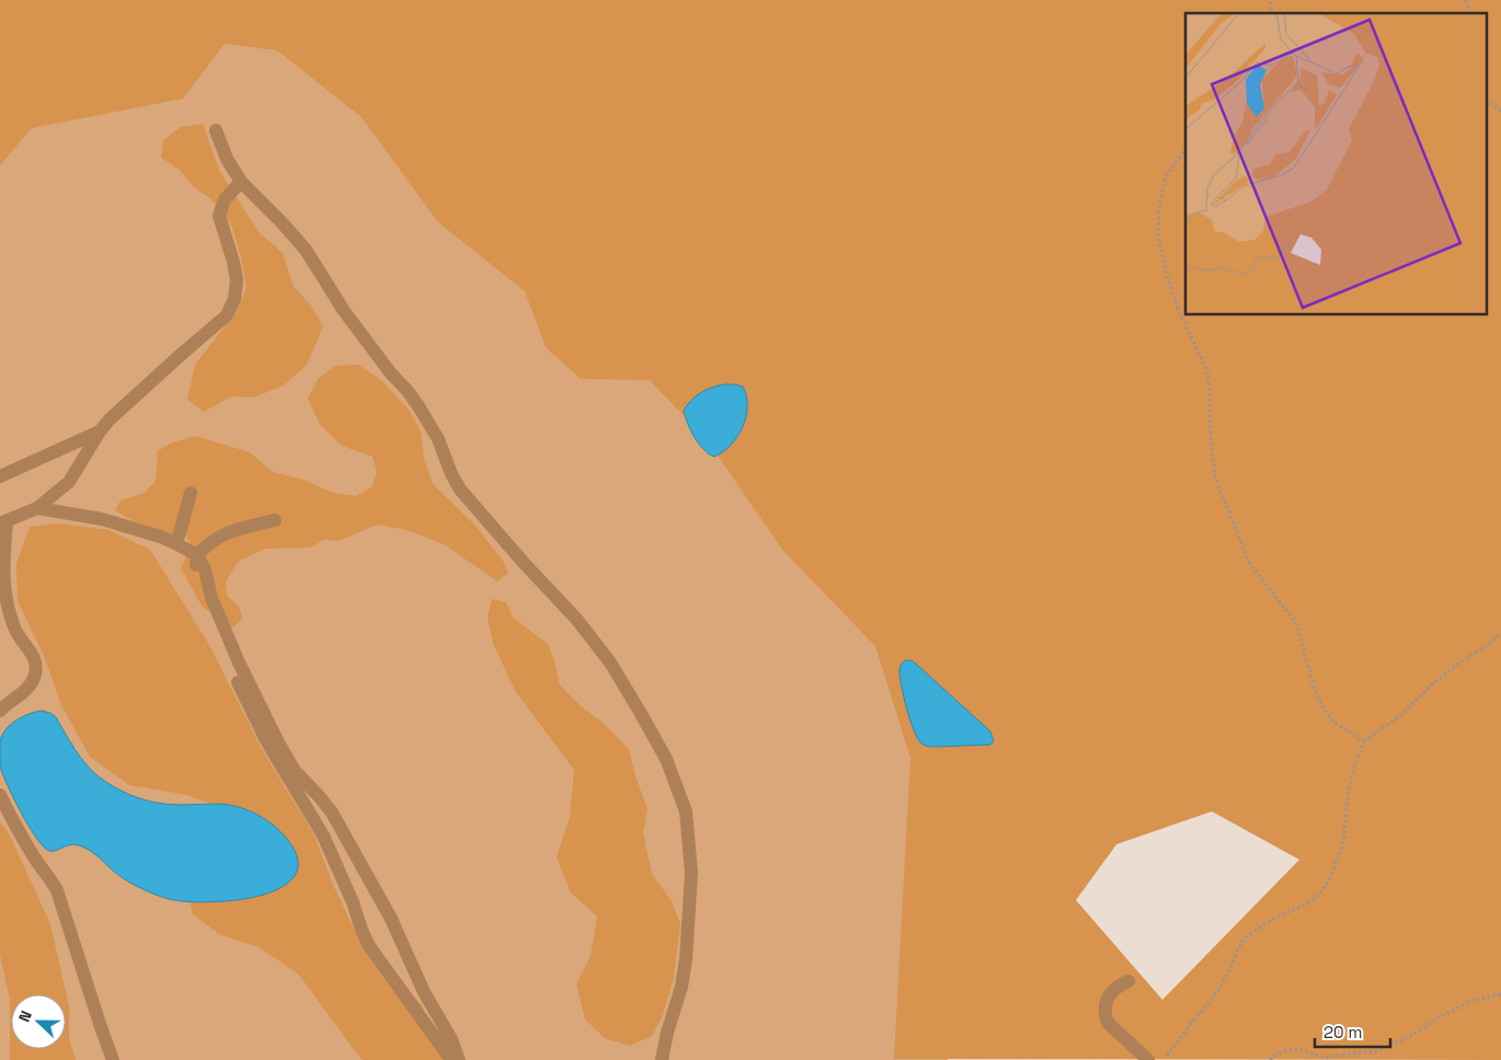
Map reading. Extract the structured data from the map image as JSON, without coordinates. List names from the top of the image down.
{
  "scale_bar": "20 m",
  "north": "left"
}
